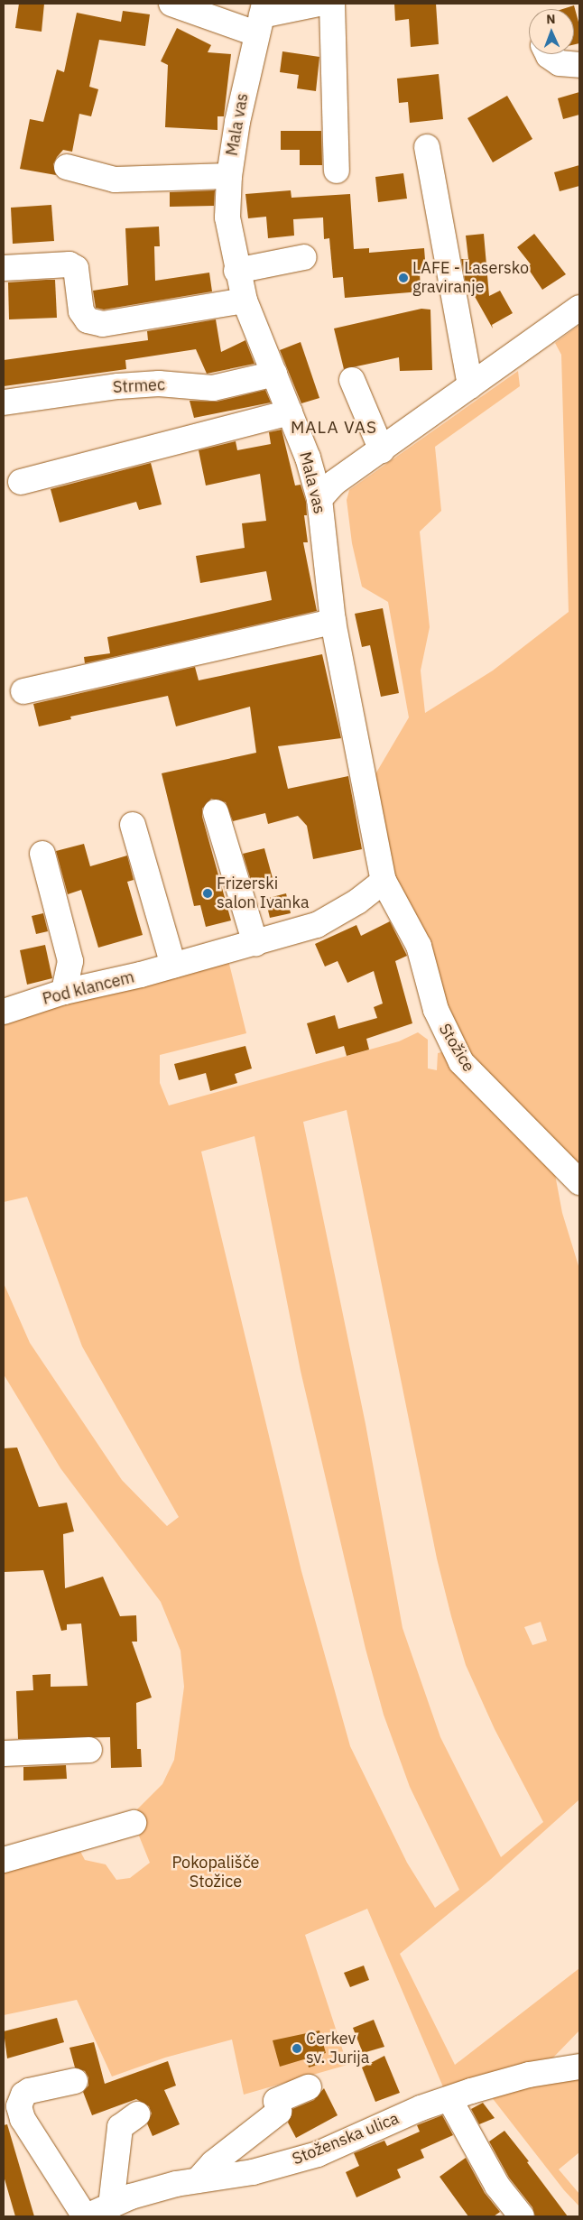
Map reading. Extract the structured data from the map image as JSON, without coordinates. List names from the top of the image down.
{
  "streets": {
    "street": [
      "Mala vas",
      "Strmec",
      "Pod klancem",
      "Stožice",
      "Stoženska ulica"
    ]
  },
  "crossings": [
    ["Mala vas", "Strmec"],
    ["Mala vas", "Pod klancem"],
    ["Mala vas", "Stožice"],
    ["Pod klancem", "Stožice"]
  ],
  "districts": ["MALA VAS"],
  "parks": ["Pokopališče Stožice"],
  "places": ["LAFE - Lasersko graviranje", "Frizerski salon Ivanka", "Cerkev sv. Jurija"],
  "north": "top"
}
